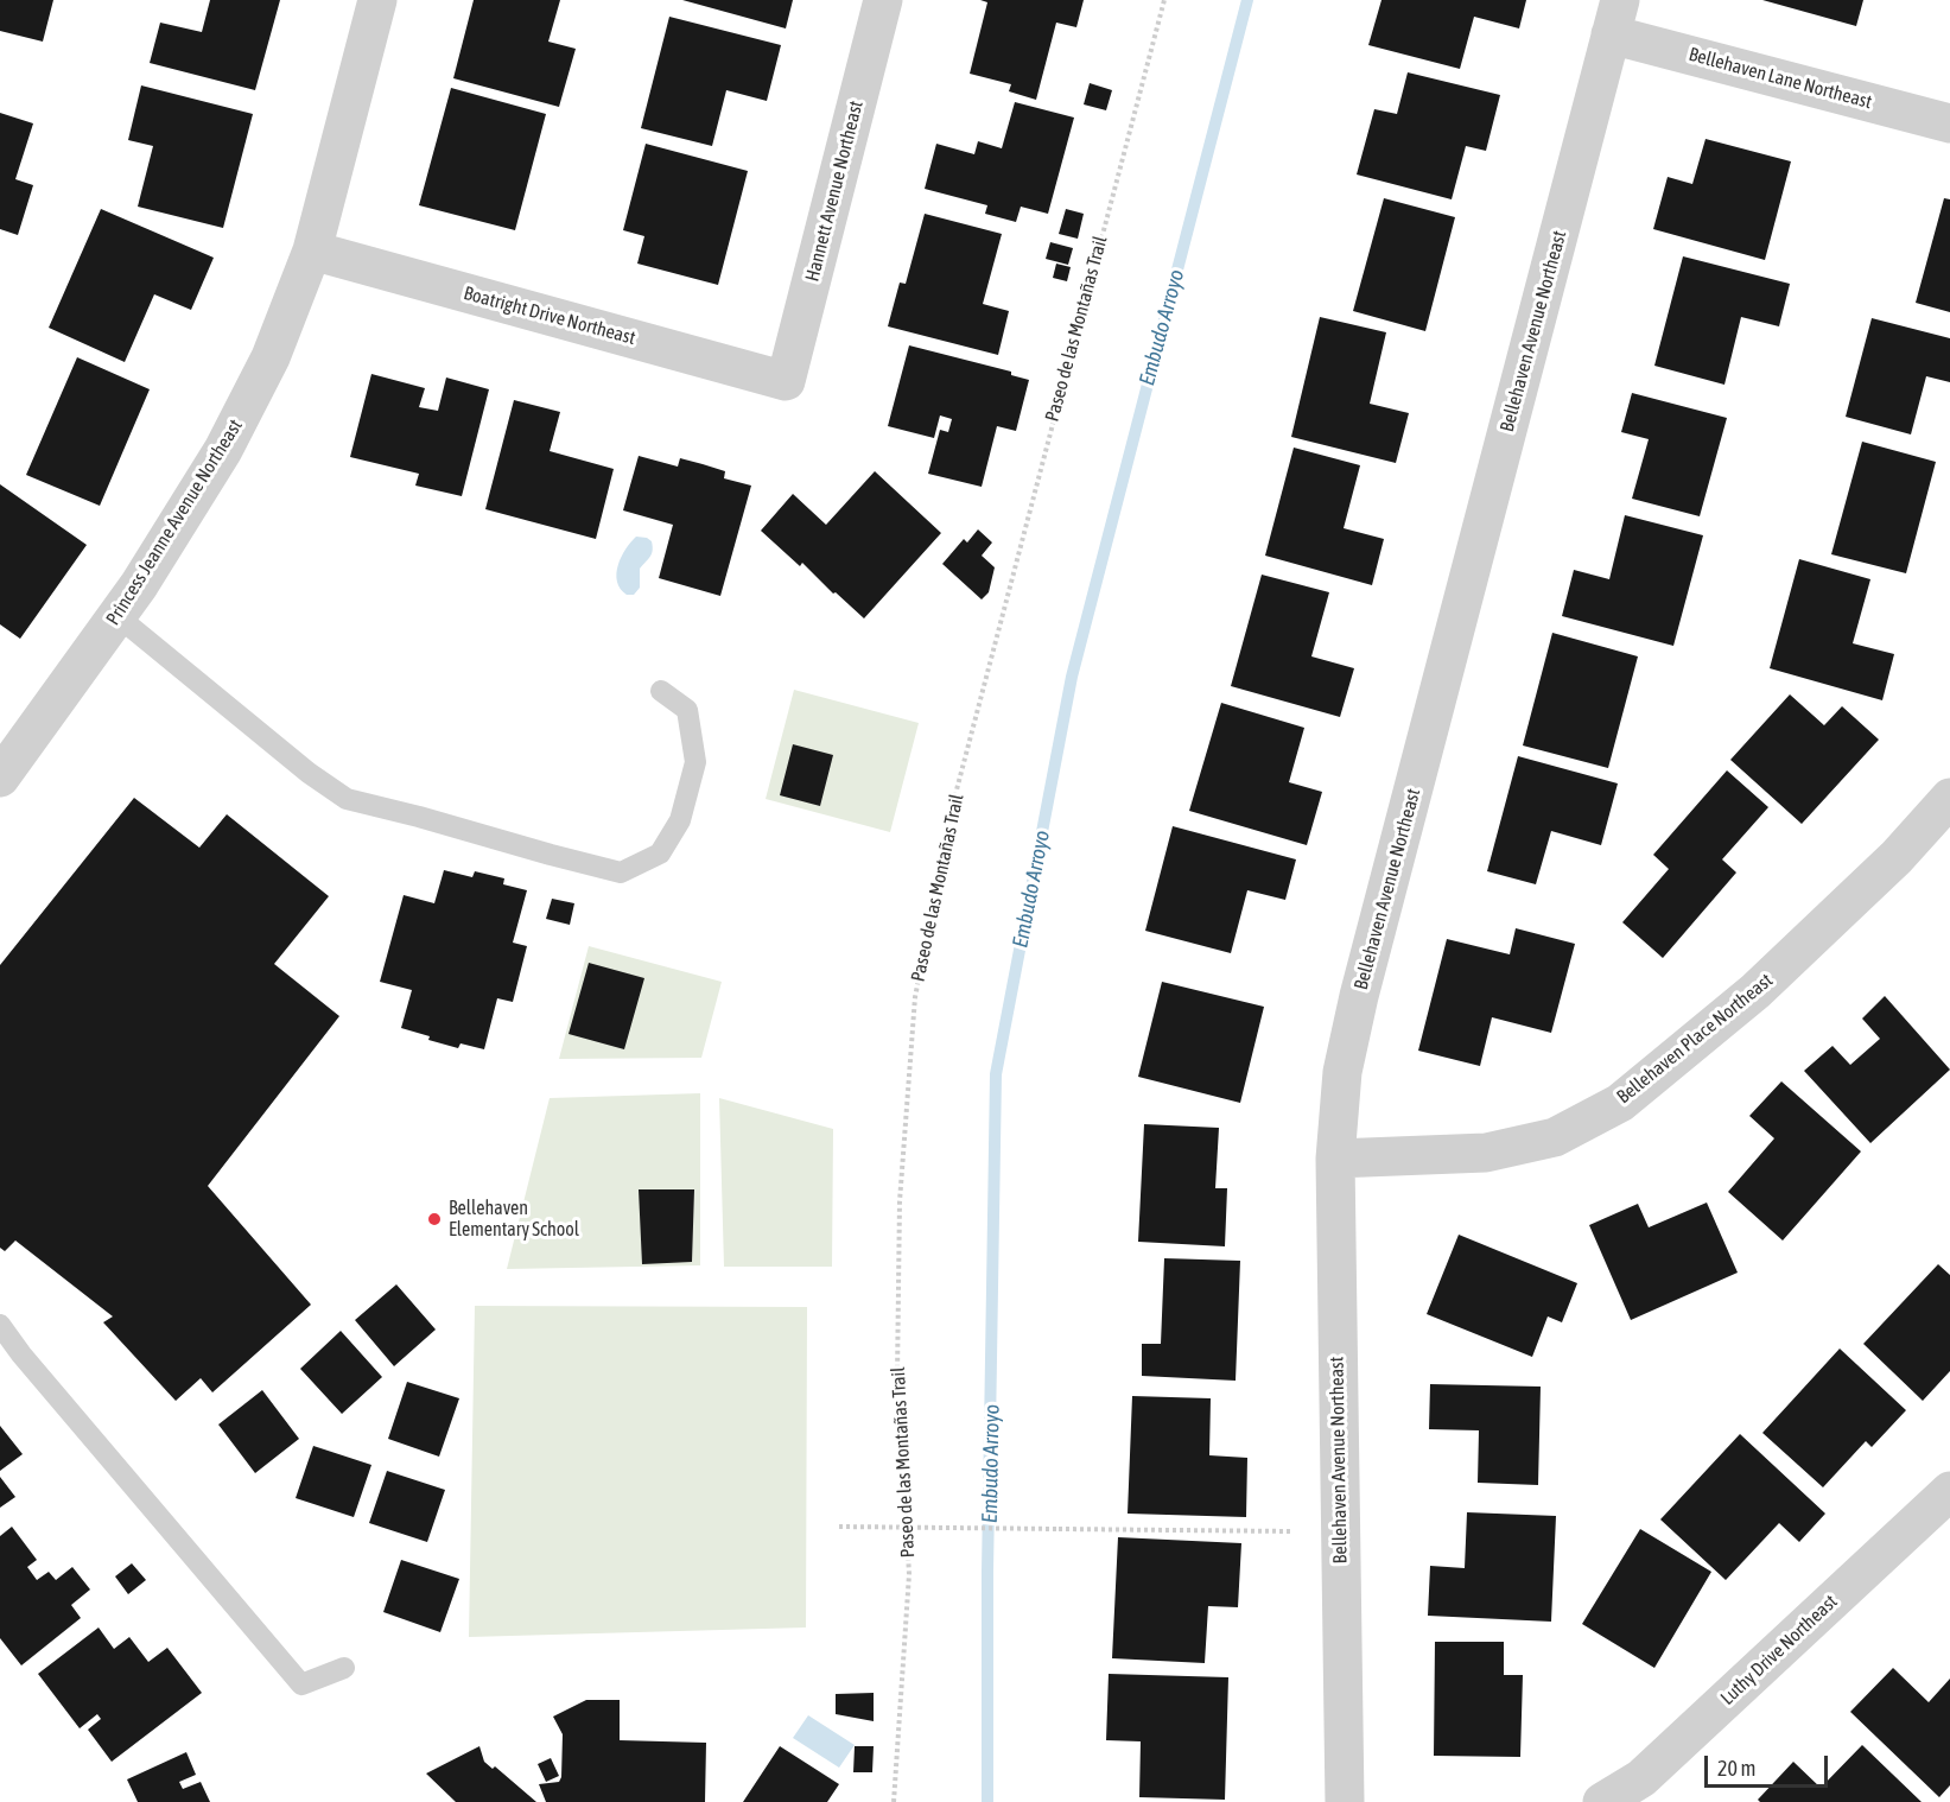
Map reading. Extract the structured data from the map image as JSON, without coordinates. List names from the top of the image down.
{
  "streets": {
    "street": [
      "Bellehaven Lane Northeast",
      "Hannett Avenue Northeast",
      "Boatright Drive Northeast",
      "Bellehaven Avenue Northeast",
      "Princess Jeanne Avenue Northeast",
      "Bellehaven Place Northeast",
      "Luthy Drive Northeast"
    ],
    "path": ["Paseo de las Montañas Trail"]
  },
  "crossings": [
    ["Bellehaven Lane Northeast", "Bellehaven Avenue Northeast"],
    ["Hannett Avenue Northeast", "Boatright Drive Northeast"],
    ["Boatright Drive Northeast", "Princess Jeanne Avenue Northeast"],
    ["Bellehaven Avenue Northeast", "Bellehaven Place Northeast"]
  ],
  "water": ["Embudo Arroyo"],
  "places": ["Bellehaven Elementary School"],
  "scale_bar": "20 m"
}
